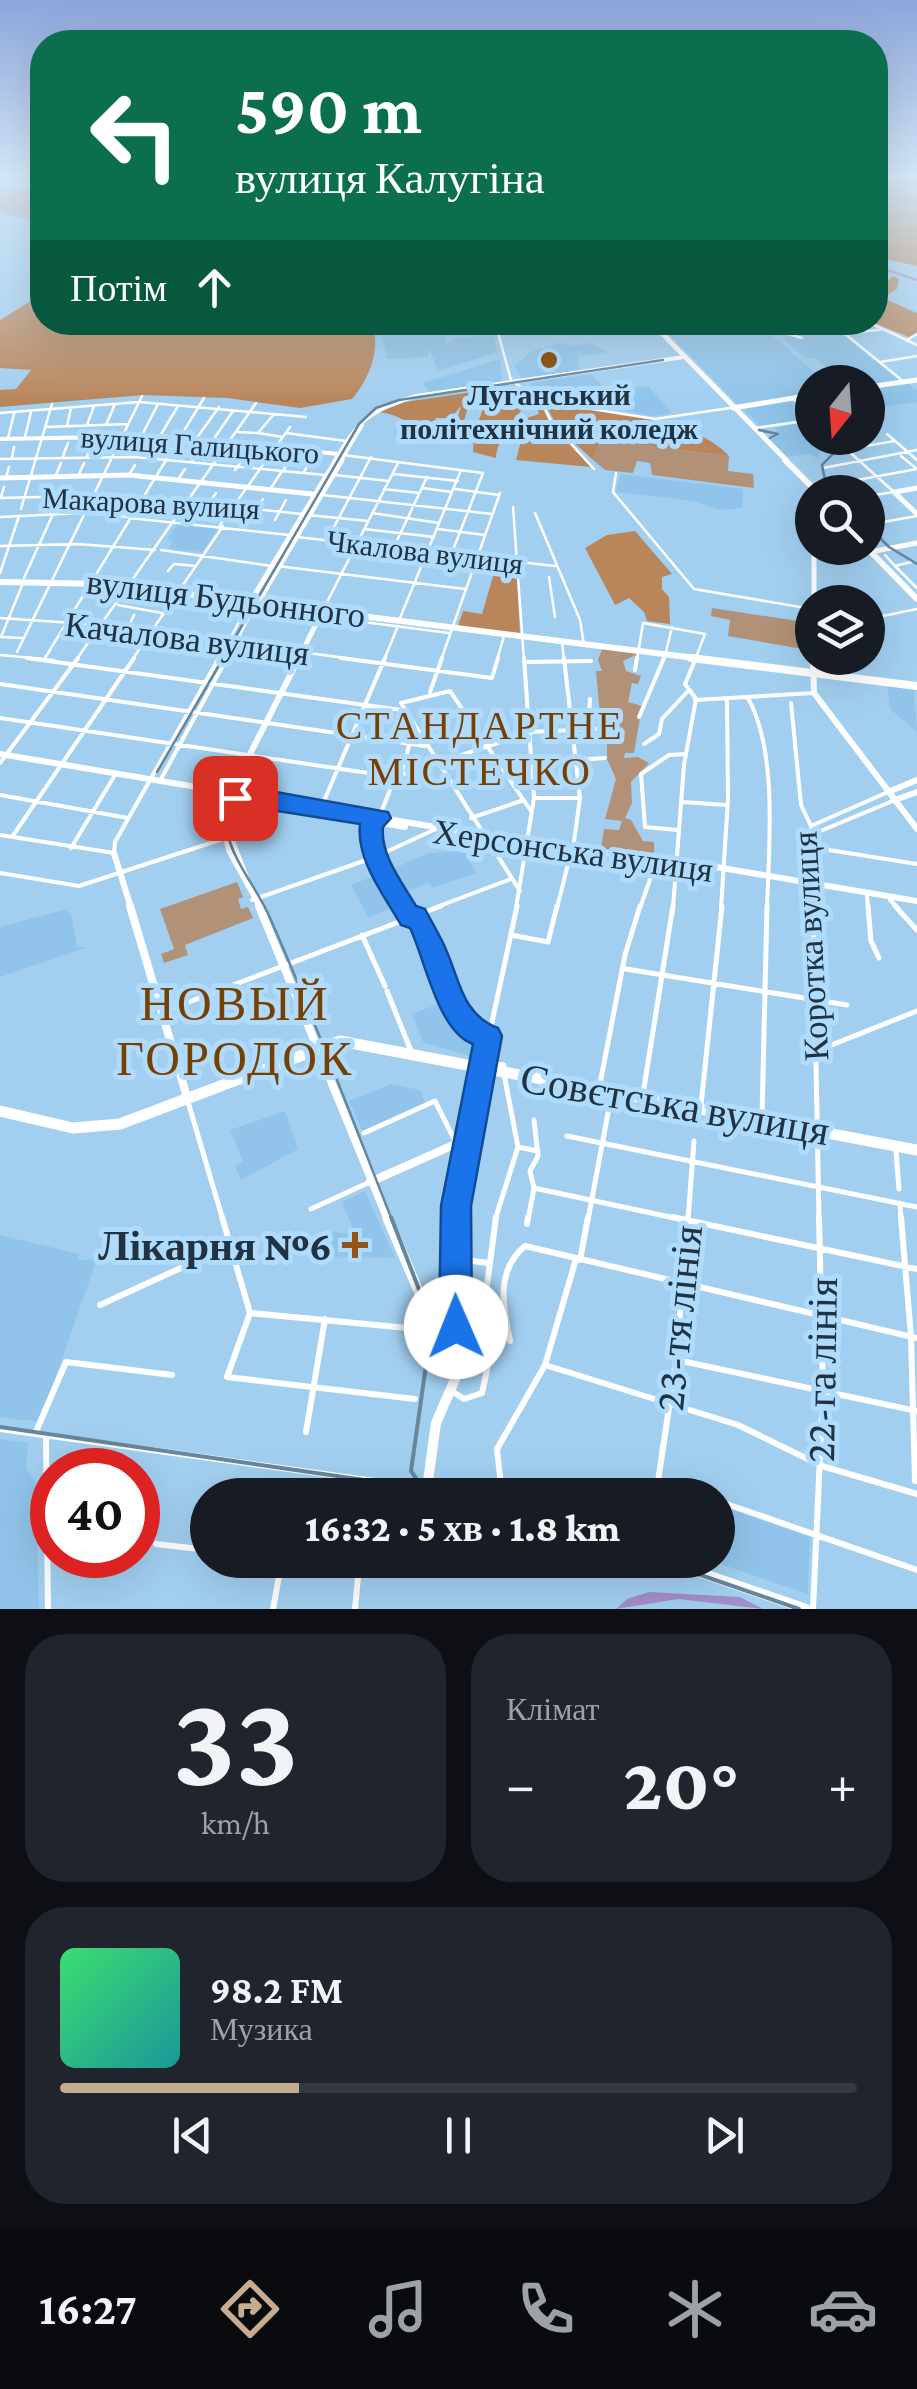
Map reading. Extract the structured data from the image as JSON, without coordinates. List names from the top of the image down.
{
  "streets": {
    "main road": ["вулиця Будьонного", "Совєтська вулиця"],
    "street": [
      "вулиця Галицького",
      "Макарова вулиця",
      "Чкалова вулиця",
      "Качалова вулиця",
      "Херсонська вулиця",
      "Коротка вулиця",
      "23-тя лінія",
      "22-га лінія"
    ]
  },
  "crossings": [
    ["Херсонська вулиця", "Коротка вулиця"],
    ["Коротка вулиця", "Совєтська вулиця"],
    ["Коротка вулиця", "22-га лінія"],
    ["Совєтська вулиця", "22-га лінія"]
  ],
  "districts": ["СТАНДАРТНЕ МІСТЕЧКО", "НОВЫЙ ГОРОДОК"],
  "places": {
    "other": ["Луганський політехнічний коледж"],
    "health": ["Лікарня №6"]
  },
  "north": "bottom",
  "page": {
    "turn": ["590 m", "вулиця Калугіна"],
    "then": "Потім",
    "limit": "40",
    "trip": "16:32 · 5 хв · 1.8 km",
    "tile": [
      ["33", "km/h"],
      "Клімат"
    ],
    "heat": ["−", "20°", "+"],
    "song": ["98.2 FM", "Музика"],
    "tabs": "16:27"
  }
}
